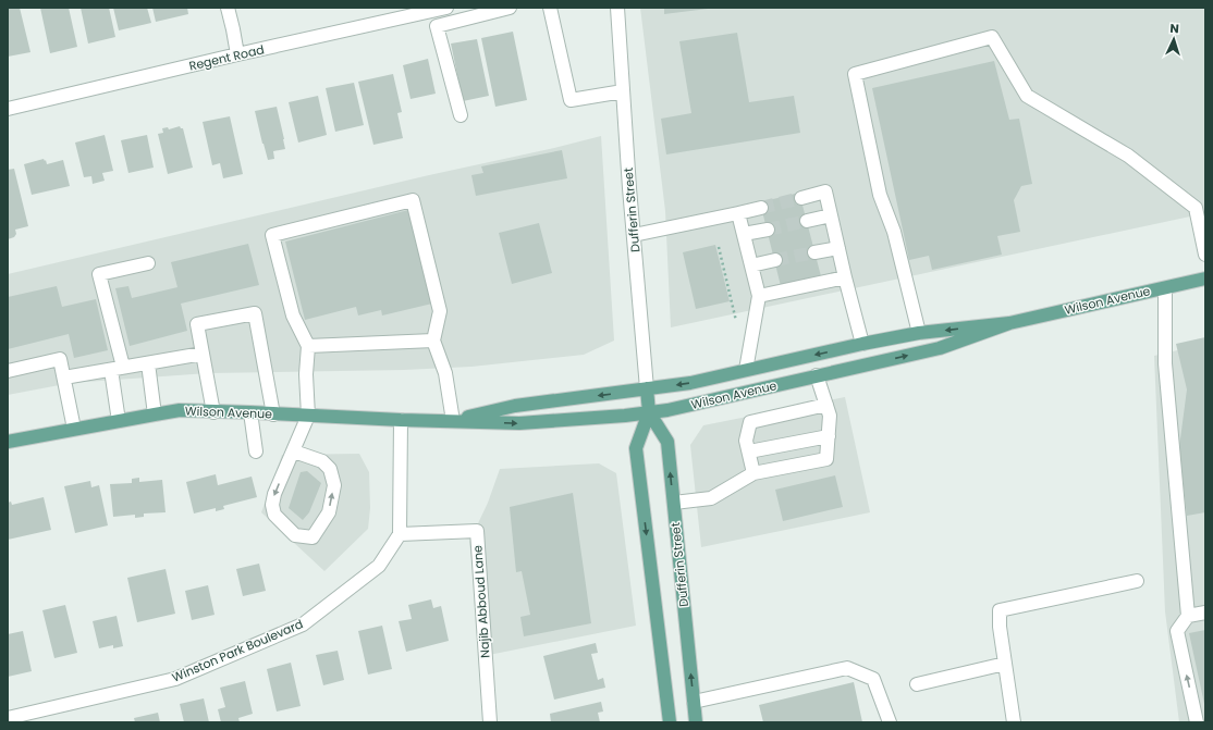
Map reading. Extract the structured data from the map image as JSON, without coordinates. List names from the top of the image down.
{
  "streets": {
    "main road": ["Dufferin Street", "Wilson Avenue"],
    "street": ["Regent Road", "Najib Abboud Lane", "Winston Park Boulevard"]
  },
  "crossings": [
    ["Dufferin Street", "Wilson Avenue"],
    ["Najib Abboud Lane", "Winston Park Boulevard"]
  ],
  "north": "top"
}
